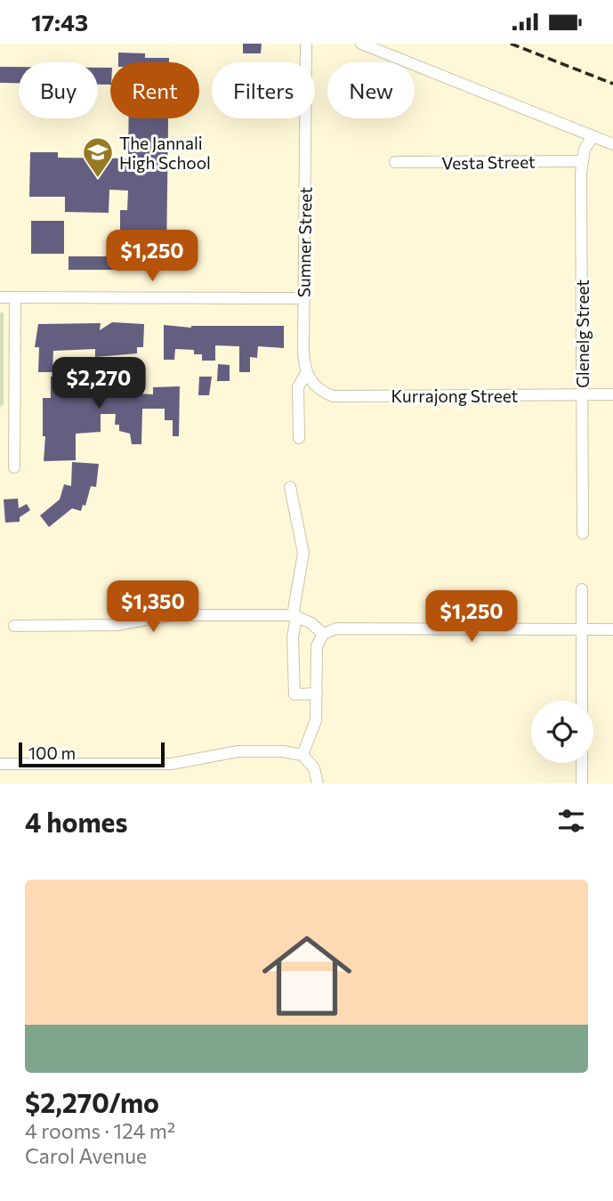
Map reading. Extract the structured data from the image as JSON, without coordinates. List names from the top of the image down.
{
  "streets": {
    "street": [
      "Vesta Street",
      "Sumner Street",
      "Glenelg Street",
      "Kurrajong Street"
    ]
  },
  "crossings": [
    ["Vesta Street", "Glenelg Street"],
    ["Sumner Street", "Kurrajong Street"],
    ["Glenelg Street", "Kurrajong Street"]
  ],
  "places": {
    "school or university": ["The Jannali High School"]
  },
  "scale_bar": "100 m",
  "page": {
    "status": "17:43",
    "chip": [
      "Buy",
      "Rent",
      "Filters",
      "New"
    ],
    "price": [
      "$1,250",
      "$2,270",
      "$1,350",
      "$1,250"
    ],
    "scale": "100 m",
    "heading": "4 homes",
    "list": [
      {
        "name": "$2,270/mo",
        "note": "4 rooms · 124 m² · Carol Avenue"
      }
    ]
  }
}
